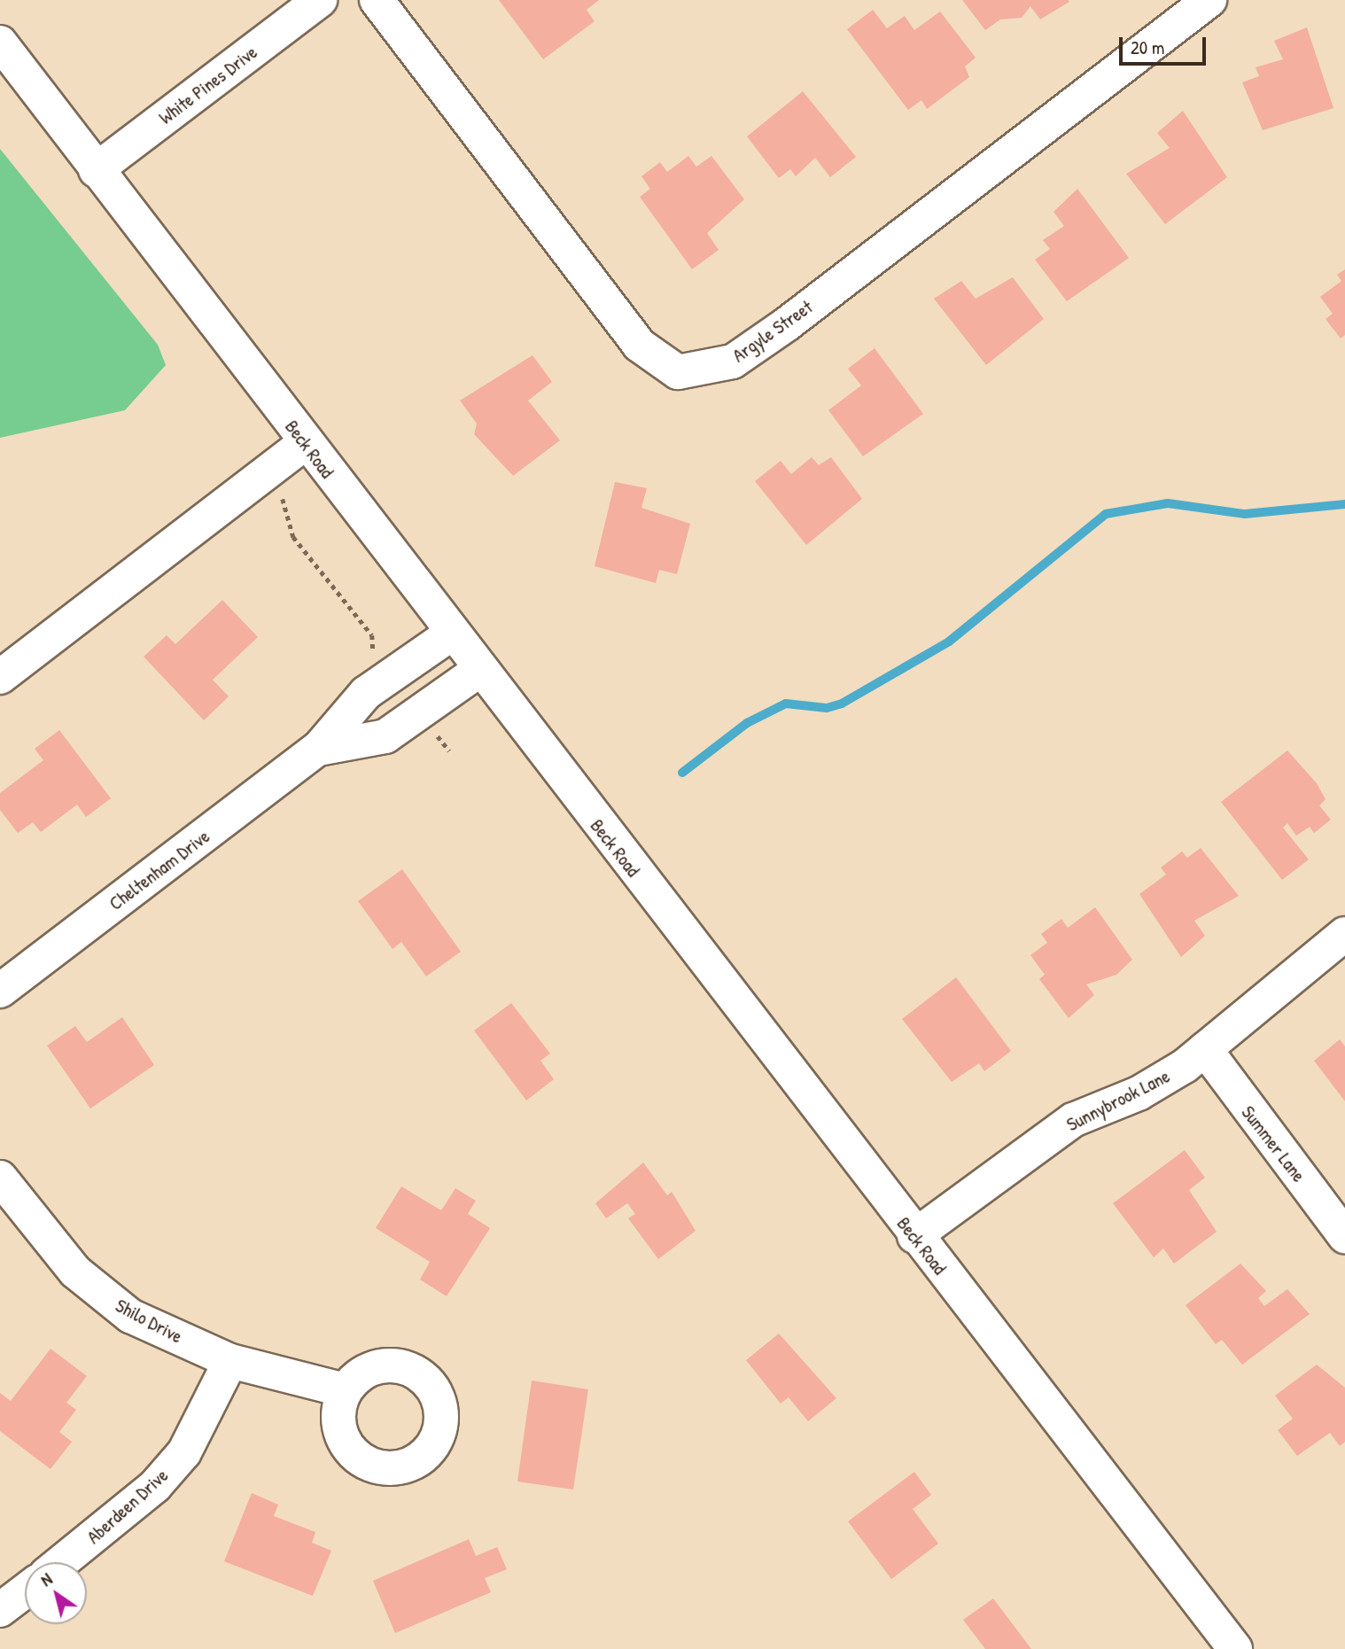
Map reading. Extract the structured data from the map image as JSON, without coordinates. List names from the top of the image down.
{
  "streets": {
    "street": [
      "White Pines Drive",
      "Argyle Street",
      "Beck Road",
      "Cheltenham Drive",
      "Sunnybrook Lane",
      "Summer Lane",
      "Shilo Drive",
      "Aberdeen Drive"
    ]
  },
  "crossings": [
    ["White Pines Drive", "Beck Road"],
    ["Beck Road", "Cheltenham Drive"],
    ["Beck Road", "Sunnybrook Lane"],
    ["Sunnybrook Lane", "Summer Lane"],
    ["Shilo Drive", "Aberdeen Drive"]
  ],
  "scale_bar": "20 m",
  "north": "top left"
}
